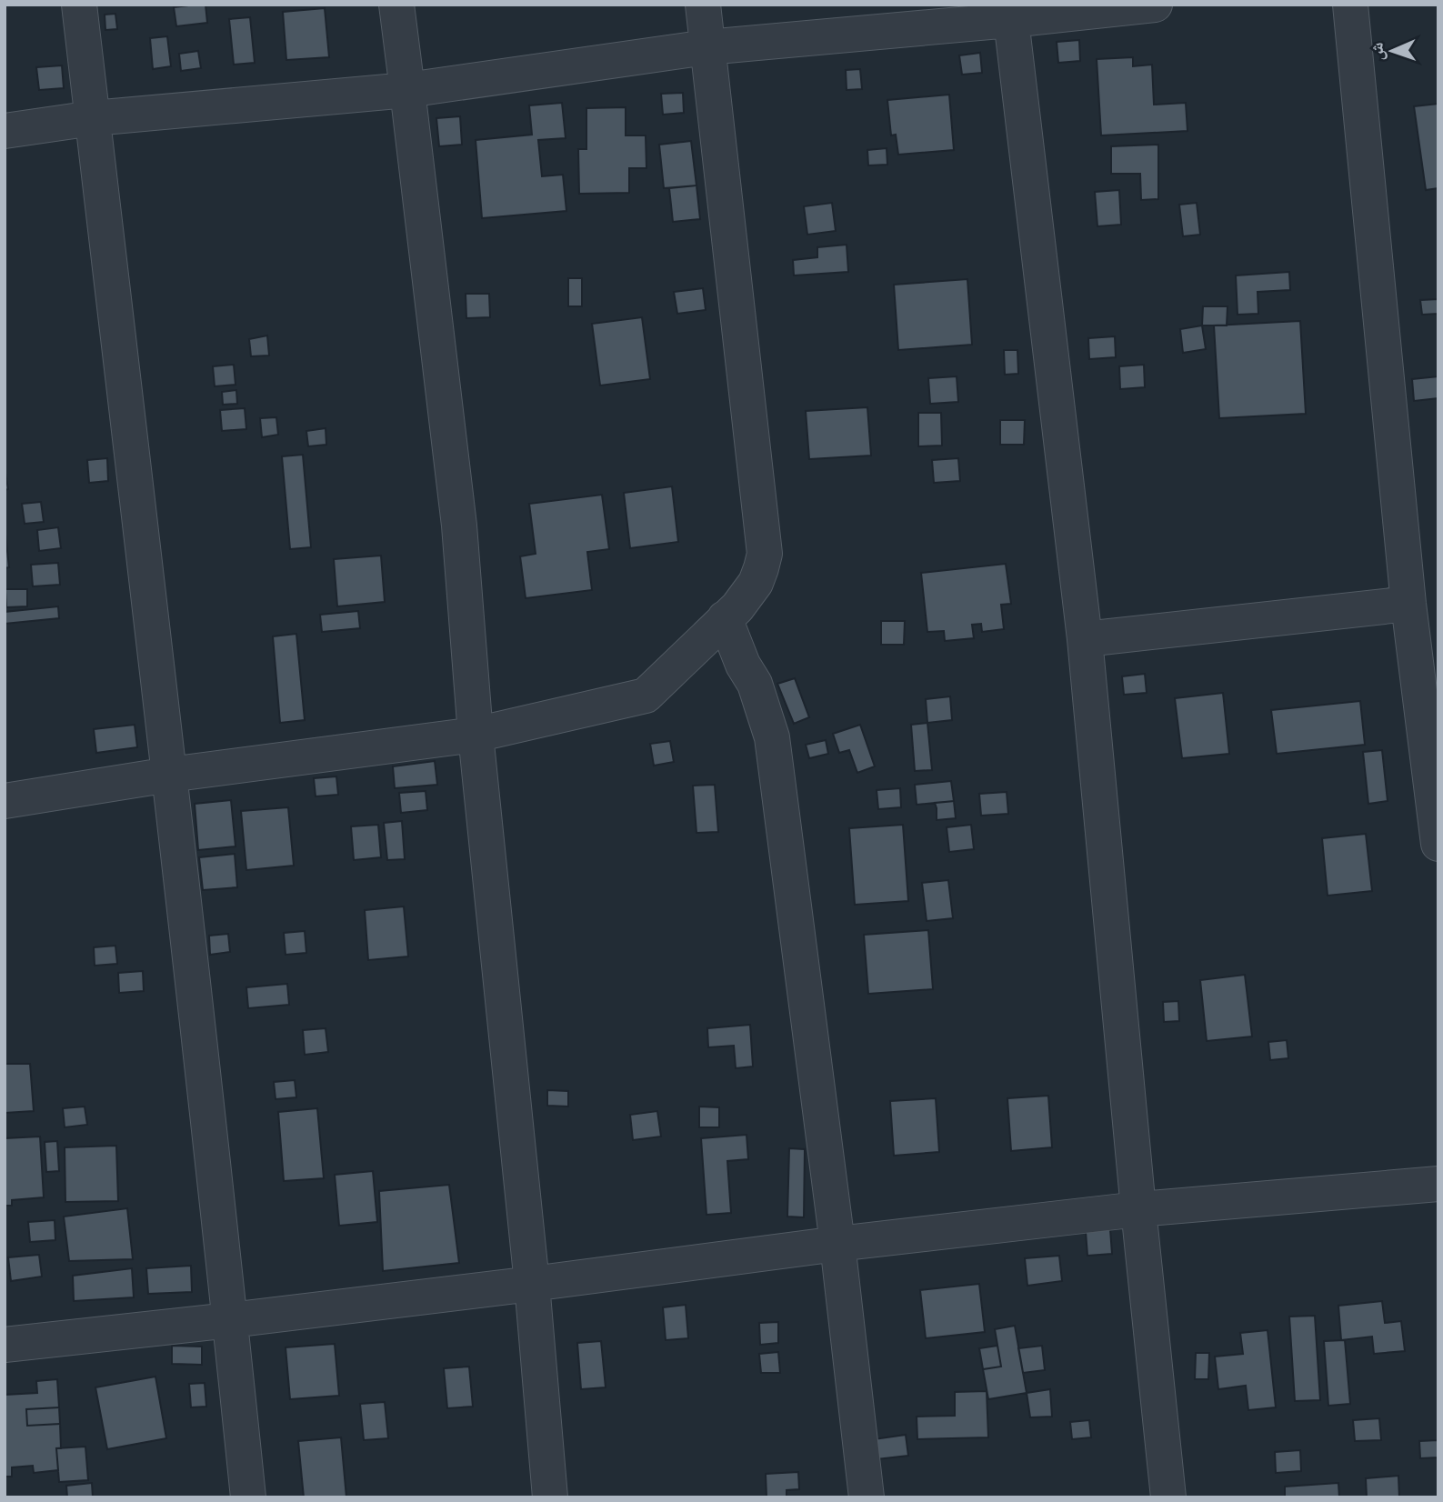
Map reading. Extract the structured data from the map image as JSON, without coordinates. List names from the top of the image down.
{
  "north": "left"
}
